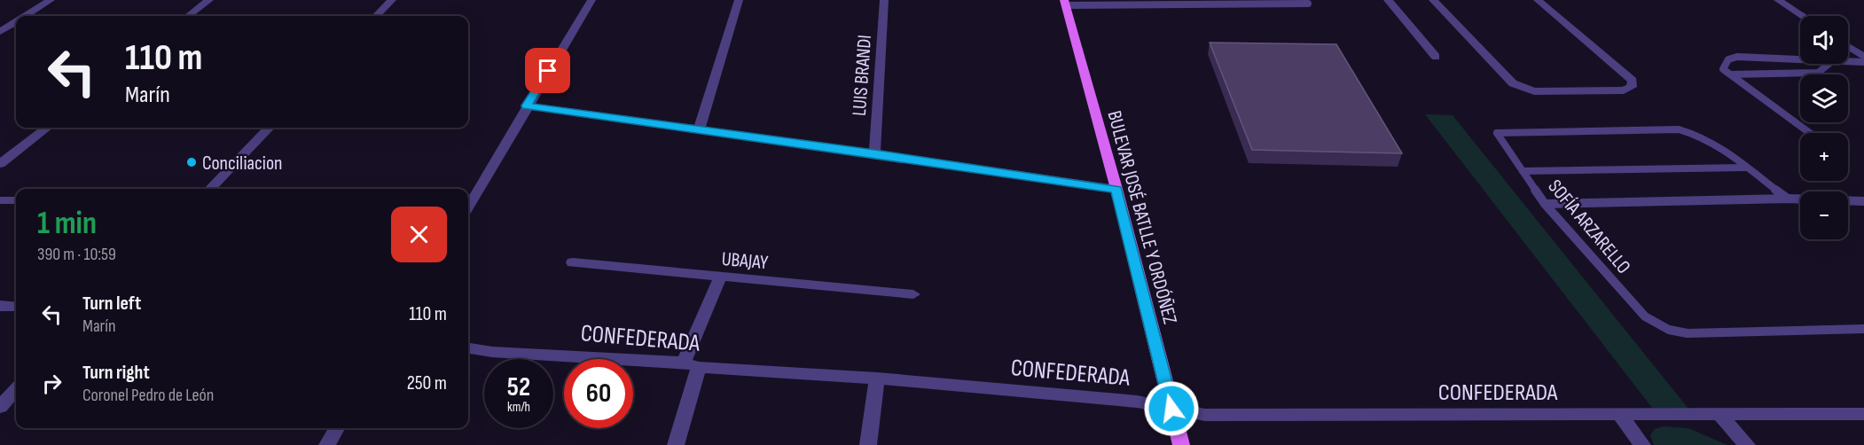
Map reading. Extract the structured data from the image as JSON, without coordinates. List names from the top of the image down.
{
  "streets": {
    "main road": ["BULEVAR JOSÉ BATLLE Y ORDÓÑEZ"],
    "street": ["LUIS BRANDI", "UBAJAY", "CONFEDERADA"],
    "lane": ["SOFÍA ARZARELLO"]
  },
  "crossings": [
    ["BULEVAR JOSÉ BATLLE Y ORDÓÑEZ", "CONFEDERADA"]
  ],
  "places": ["Conciliacion"],
  "page": {
    "map_buttons": ["+", "−"],
    "turn": ["110 m", "Marín"],
    "heading": ["1 min", "390 m · 10:59"],
    "list": [
      {
        "name": "Turn left",
        "note": "Marín",
        "value": "110 m"
      },
      {
        "name": "Turn right",
        "note": "Coronel Pedro de León",
        "value": "250 m"
      }
    ],
    "speed": "52 km/h",
    "limit": "60"
  }
}
